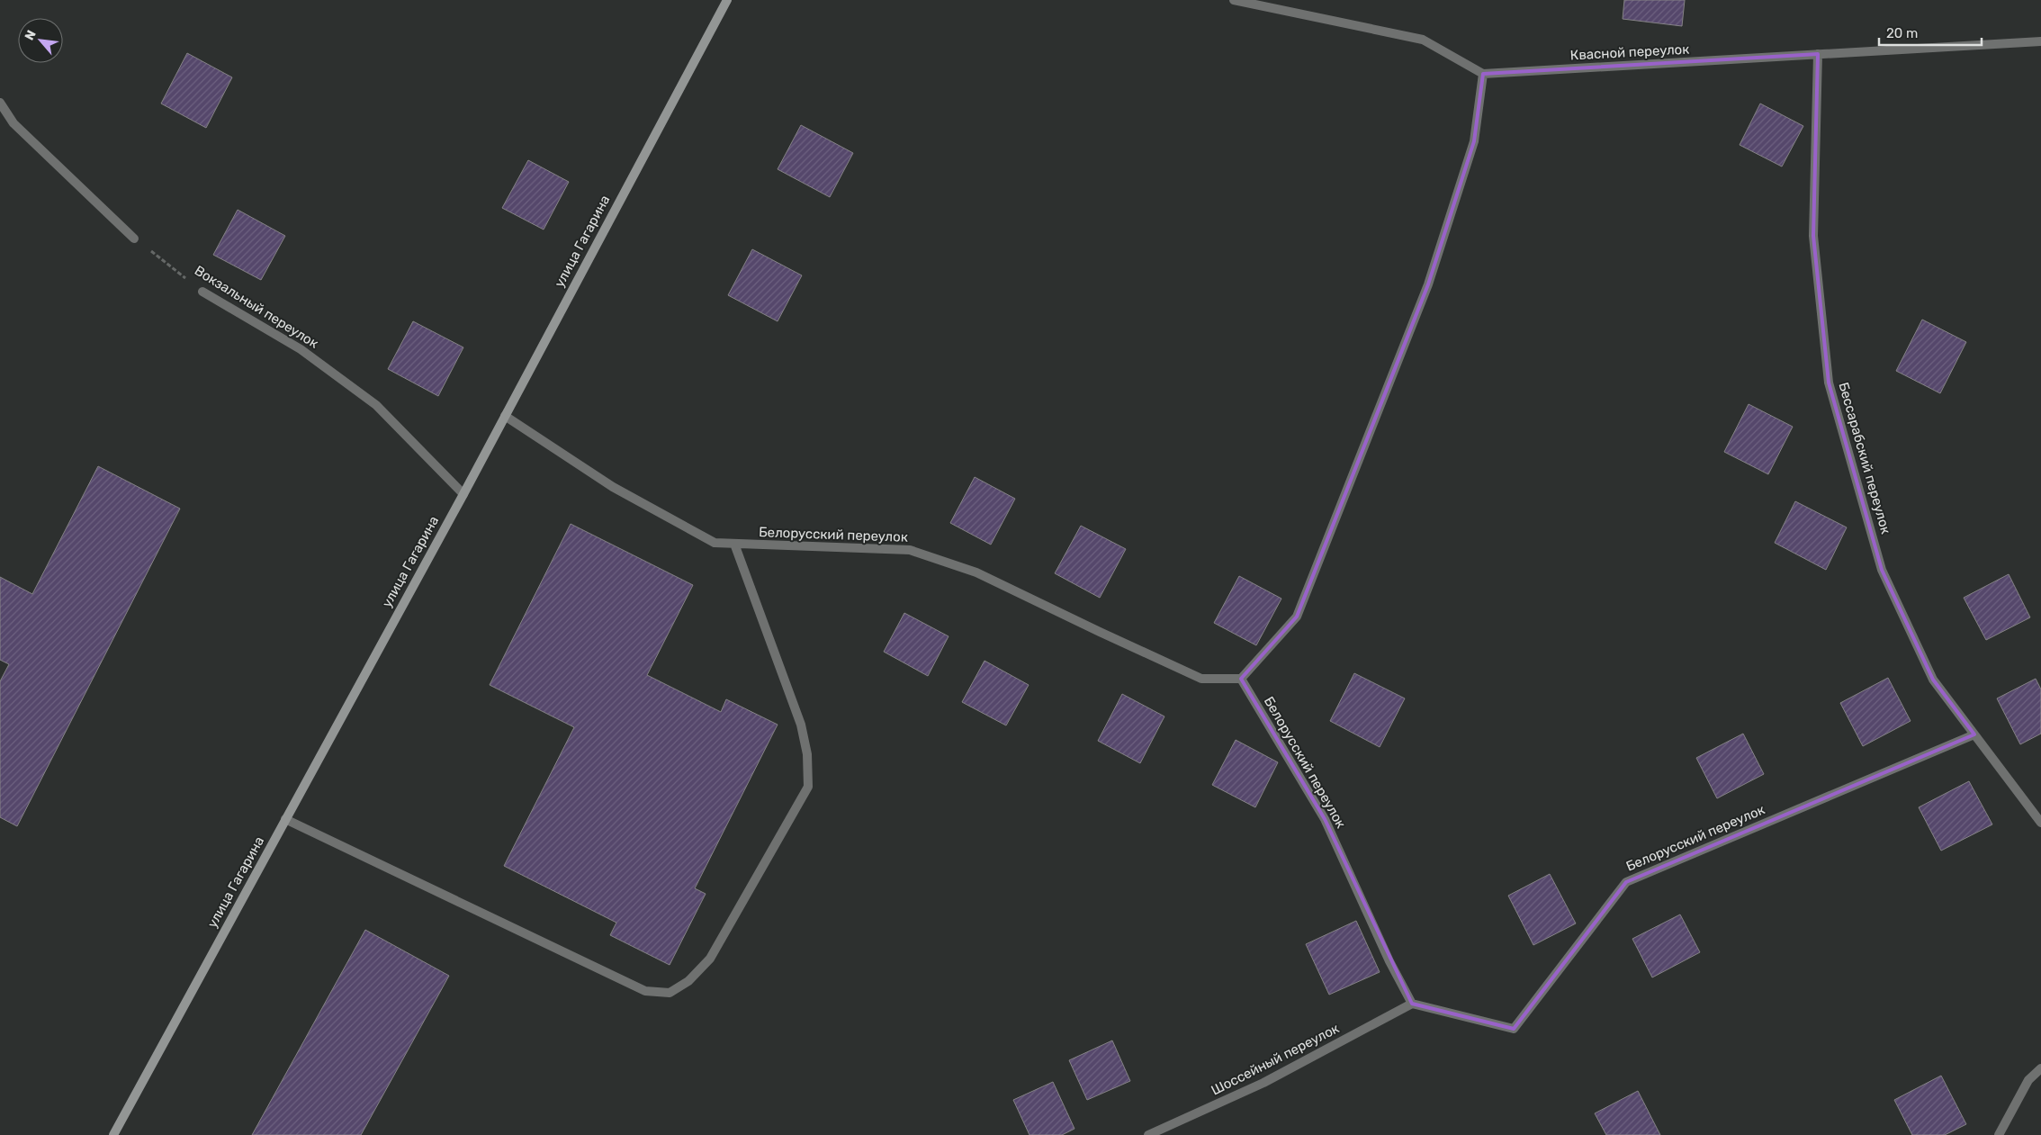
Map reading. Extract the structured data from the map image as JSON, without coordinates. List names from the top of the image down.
{
  "streets": {
    "street": [
      "Квасной переулок",
      "улица Гагарина",
      "Вокзальный переулок",
      "Бессарабский переулок",
      "Белорусский переулок",
      "Шоссейный переулок"
    ]
  },
  "crossings": [
    ["Квасной переулок", "Бессарабский переулок"],
    ["улица Гагарина", "Вокзальный переулок"],
    ["улица Гагарина", "Белорусский переулок"],
    ["Бессарабский переулок", "Белорусский переулок"],
    ["Белорусский переулок", "Шоссейный переулок"]
  ],
  "scale_bar": "20 m",
  "north": "top left"
}
